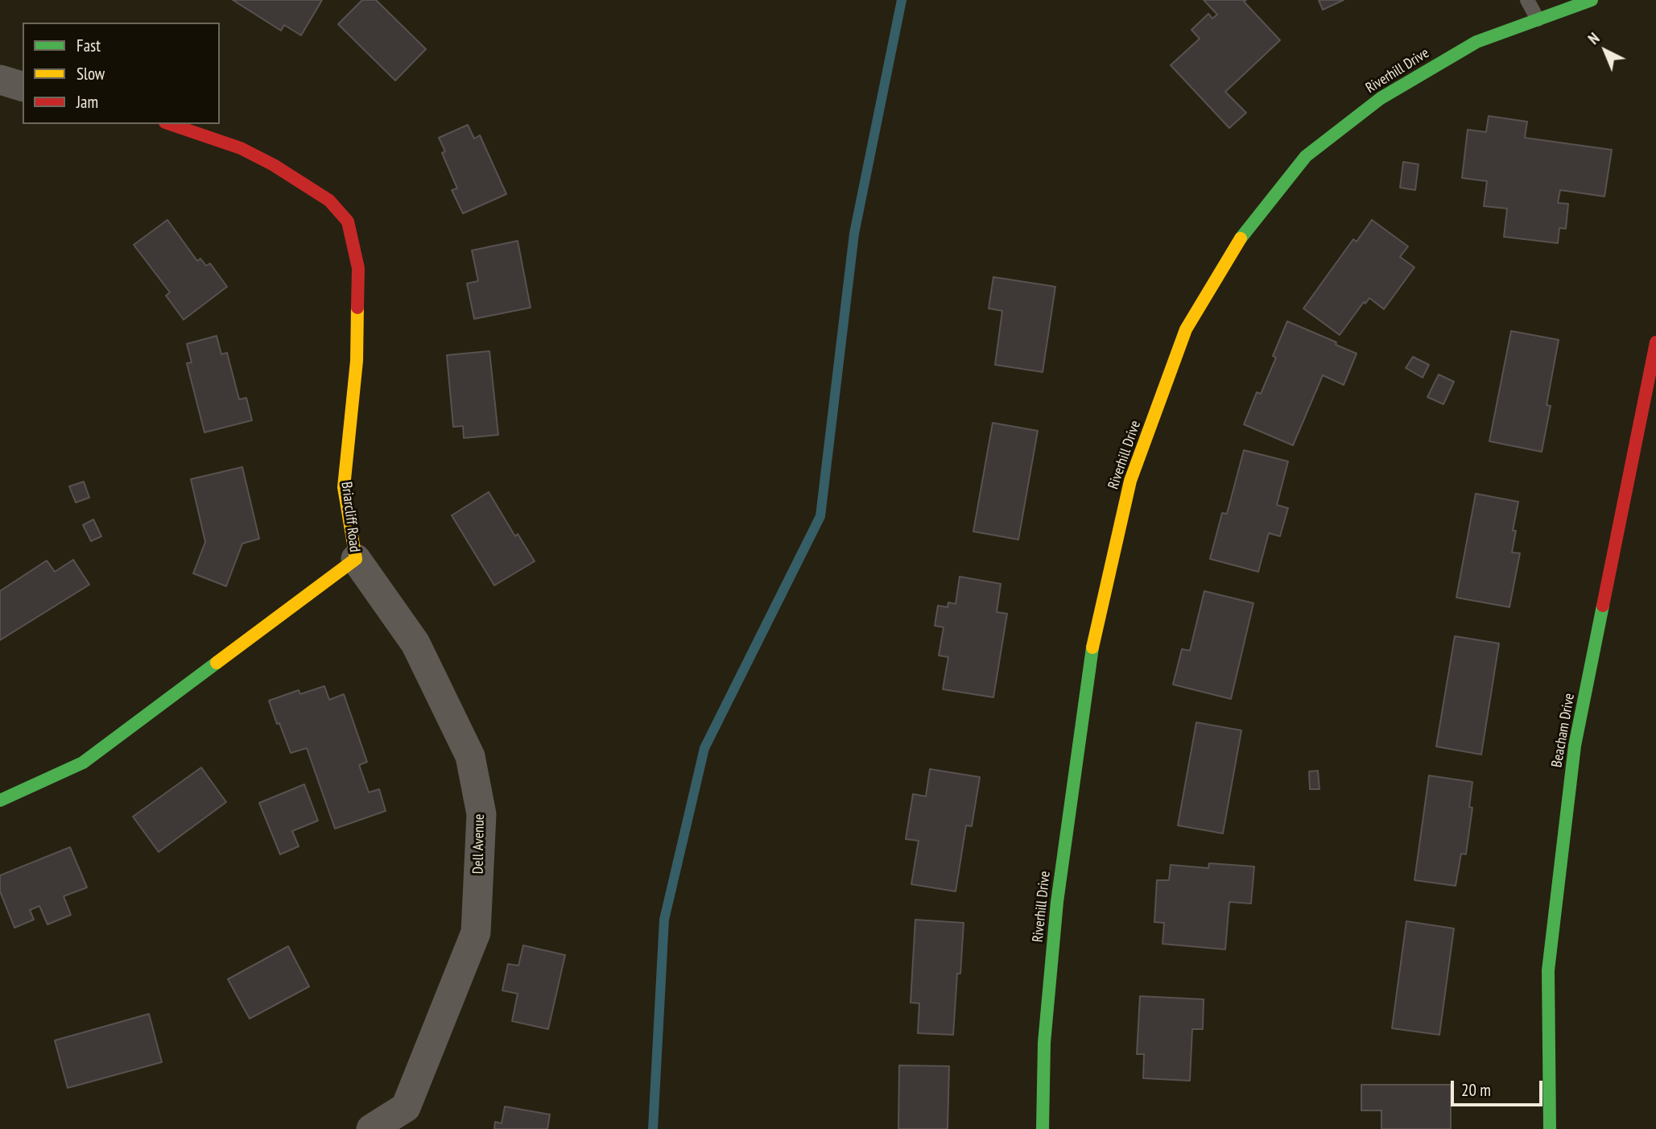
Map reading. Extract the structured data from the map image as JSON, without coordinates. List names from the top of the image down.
{
  "streets": {
    "street": [
      "Riverhill Drive",
      "Briarcliff Road",
      "Beacham Drive",
      "Dell Avenue"
    ]
  },
  "crossings": [
    ["Briarcliff Road", "Dell Avenue"]
  ],
  "legend": ["Fast", "Slow", "Jam"],
  "scale_bar": "20 m",
  "north": "top left"
}
